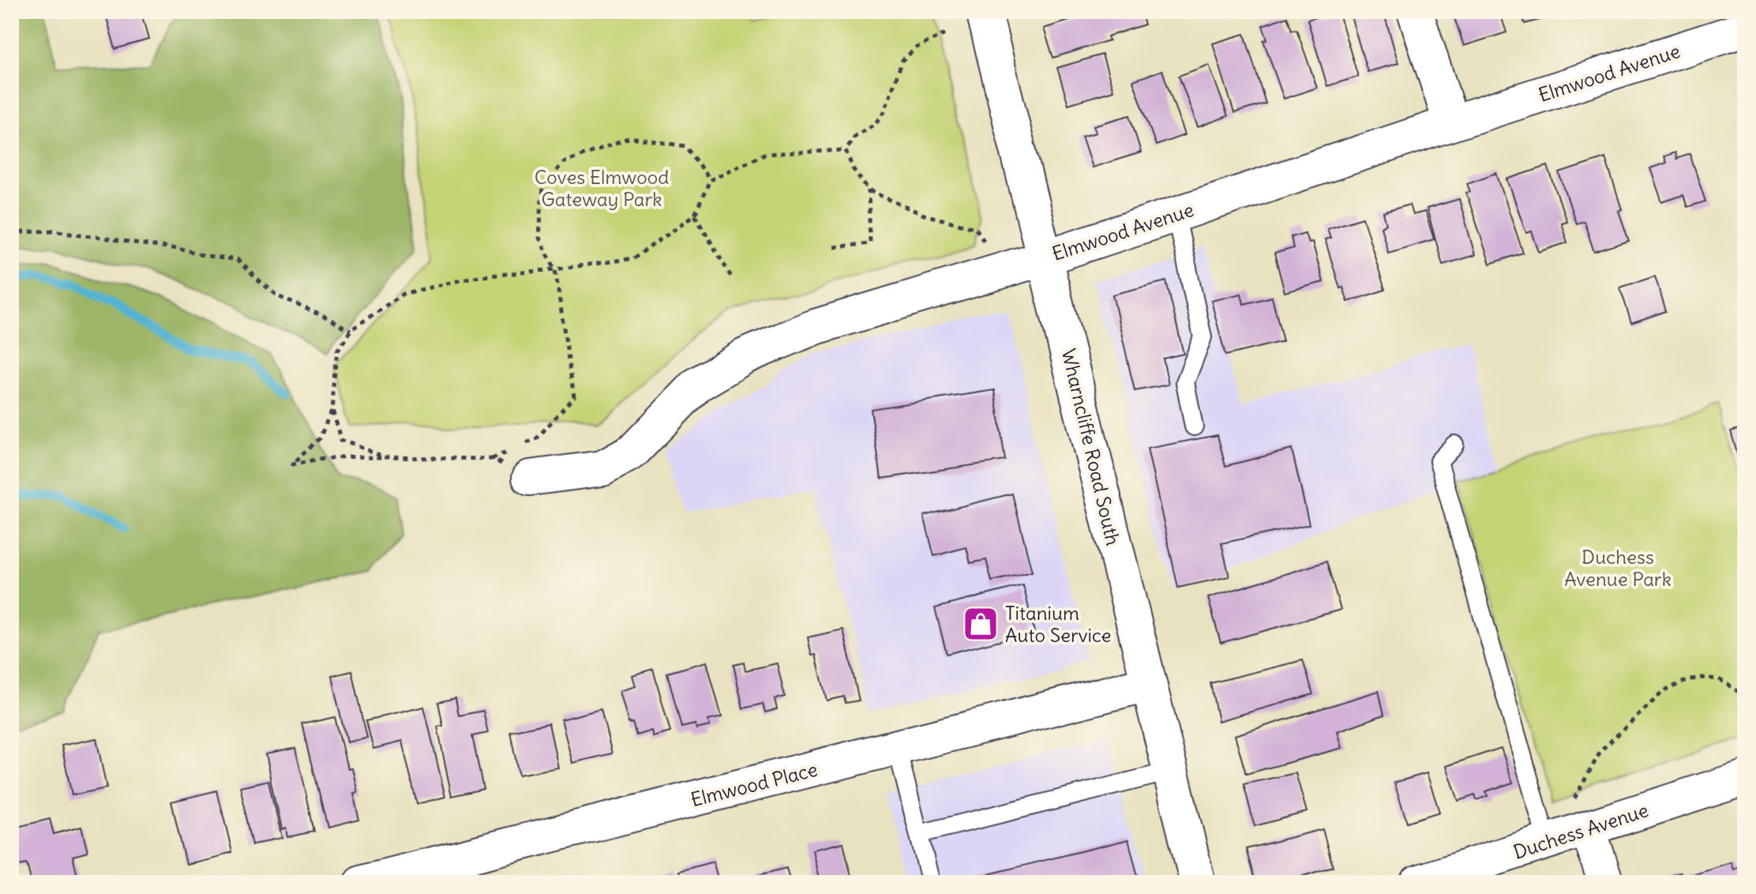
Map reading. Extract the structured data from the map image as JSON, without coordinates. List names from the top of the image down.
{
  "streets": {
    "street": [
      "Elmwood Avenue",
      "Wharncliffe Road South",
      "Elmwood Place",
      "Duchess Avenue"
    ]
  },
  "crossings": [
    ["Elmwood Avenue", "Wharncliffe Road South"],
    ["Wharncliffe Road South", "Elmwood Place"]
  ],
  "parks": ["Coves Elmwood Gateway Park", "Duchess Avenue Park"],
  "places": {
    "shop": ["Titanium Auto Service"]
  }
}
